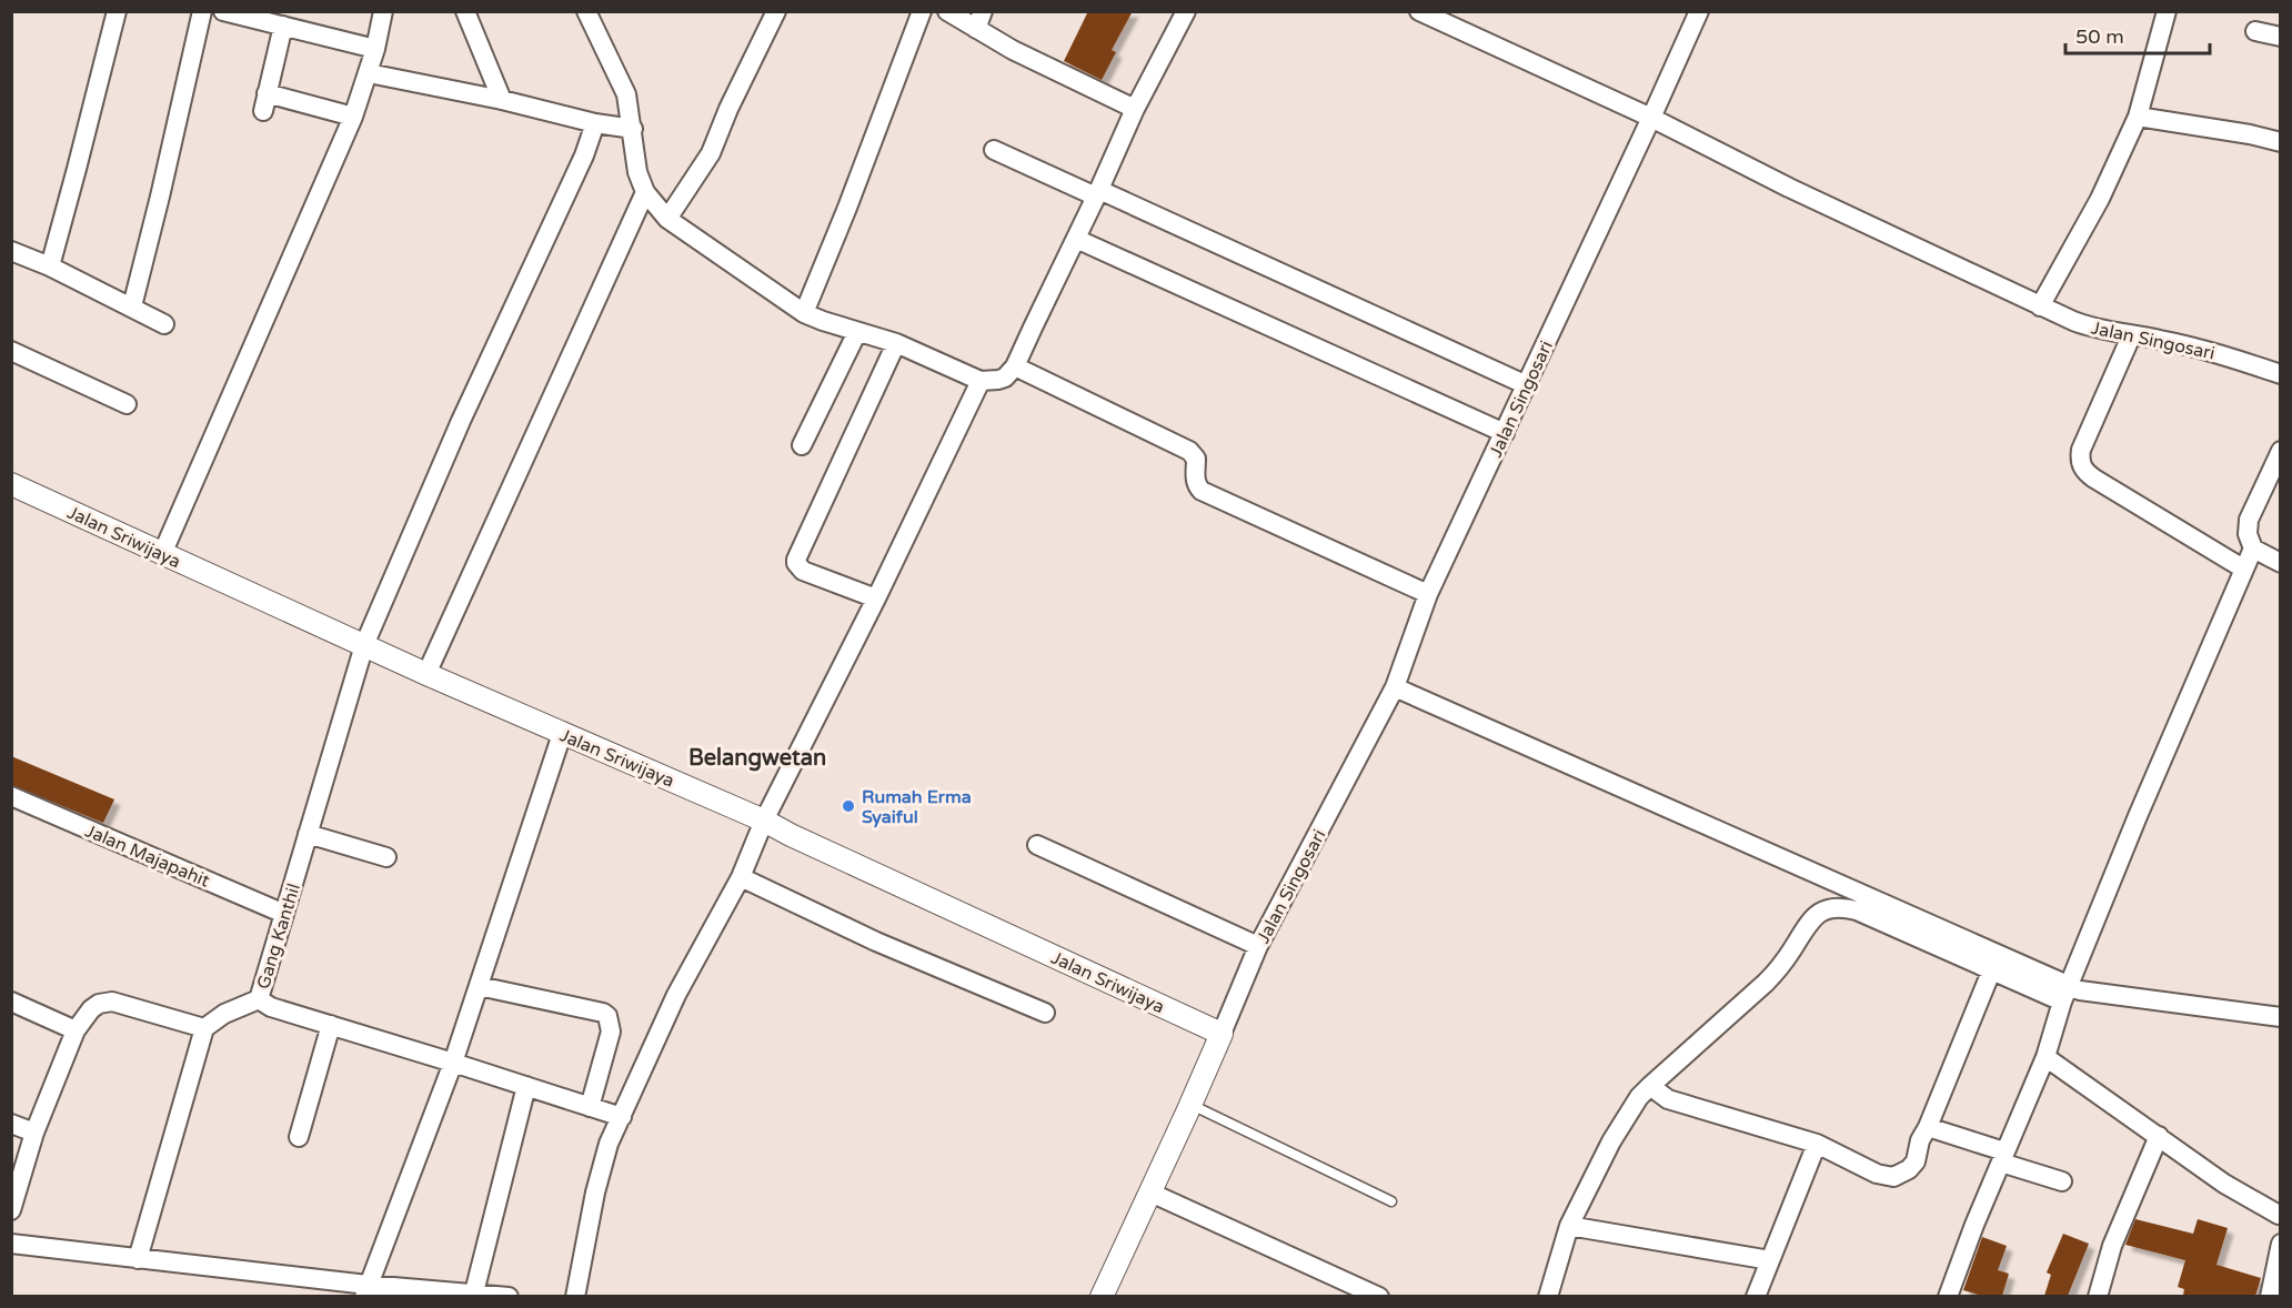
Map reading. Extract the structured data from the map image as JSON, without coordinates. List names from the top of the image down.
{
  "streets": {
    "street": [
      "Jalan Singosari",
      "Jalan Sriwijaya",
      "Jalan Majapahit",
      "Gang Kanthil"
    ]
  },
  "crossings": [
    ["Jalan Singosari", "Jalan Sriwijaya"],
    ["Jalan Sriwijaya", "Gang Kanthil"],
    ["Jalan Majapahit", "Gang Kanthil"]
  ],
  "districts": ["Belangwetan"],
  "places": ["Rumah Erma Syaiful"],
  "scale_bar": "50 m"
}
